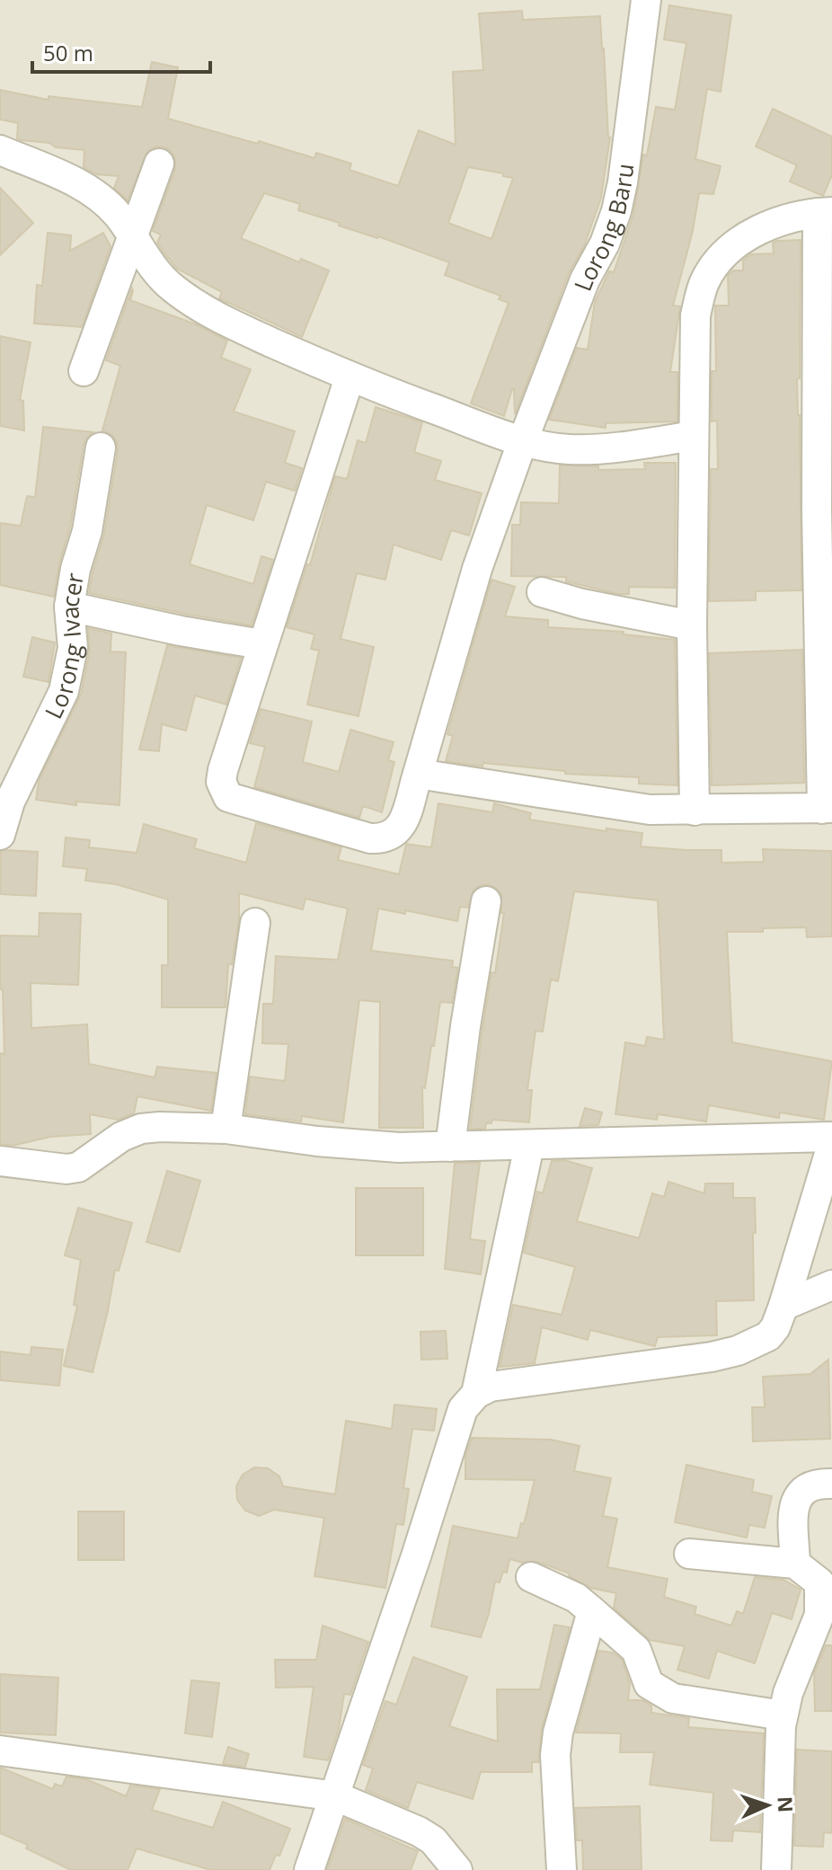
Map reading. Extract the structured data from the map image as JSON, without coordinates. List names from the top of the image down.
{
  "streets": {
    "street": ["Lorong Baru", "Lorong Ivacer"]
  },
  "scale_bar": "50 m",
  "north": "right"
}
